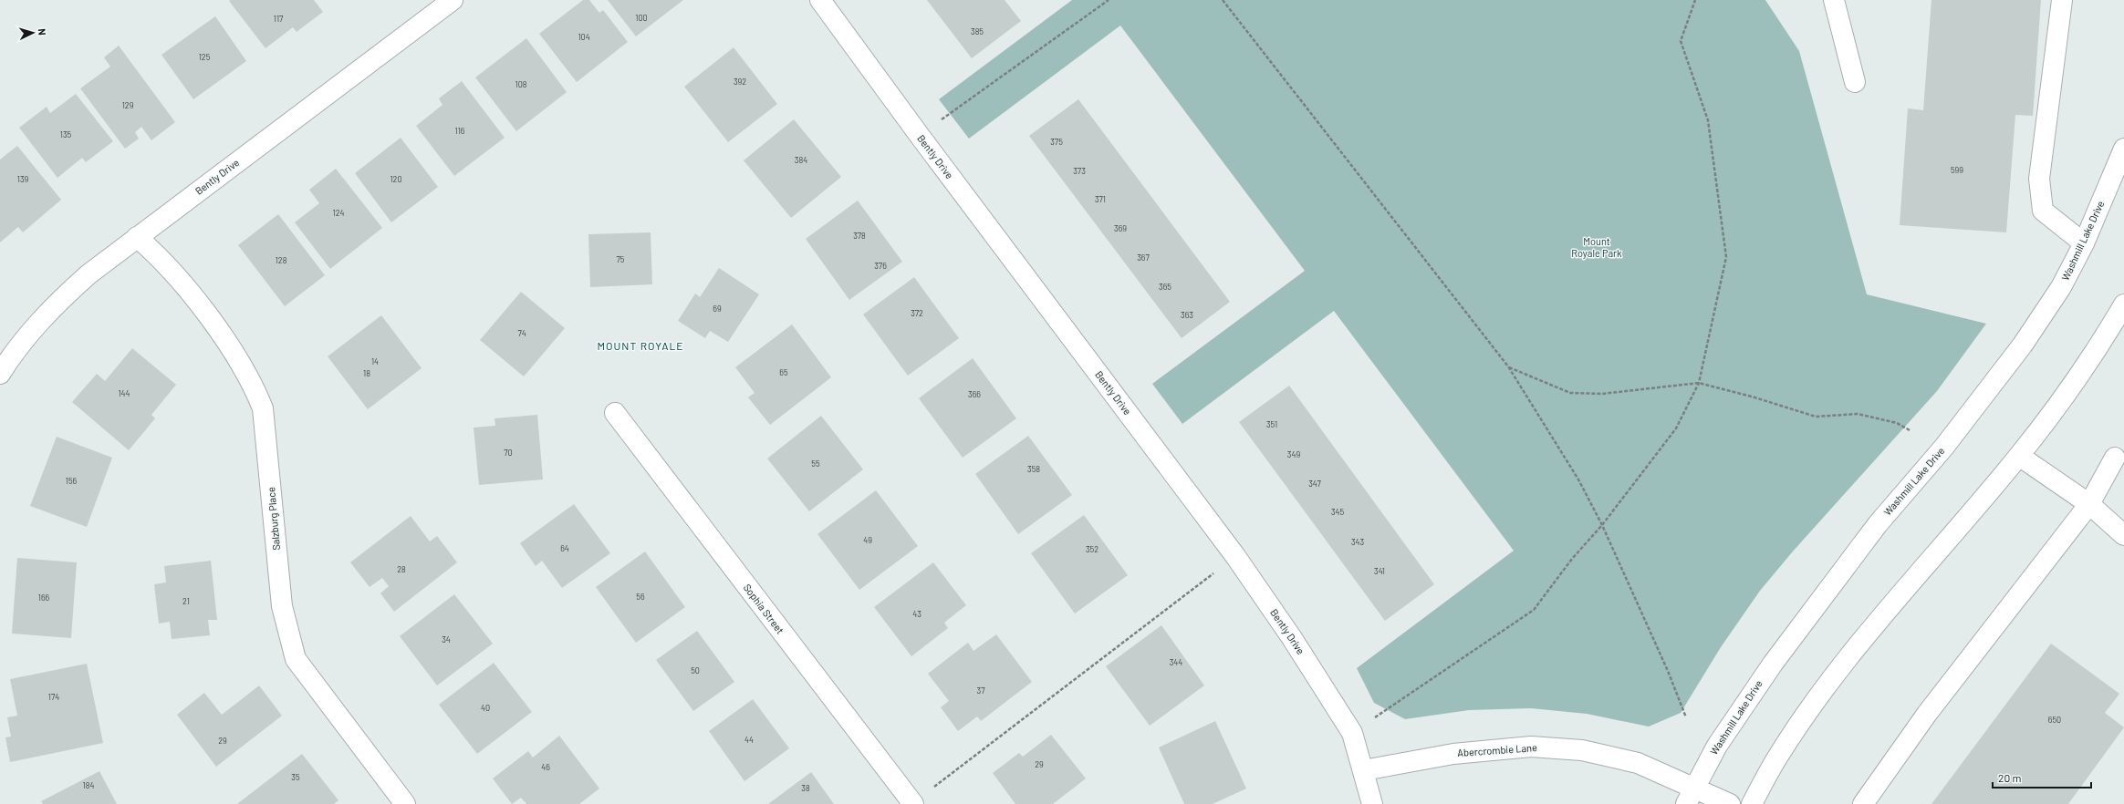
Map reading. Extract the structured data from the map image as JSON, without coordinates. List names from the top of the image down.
{
  "streets": {
    "street": [
      "Bently Drive",
      "Washmill Lake Drive",
      "Salzburg Place",
      "Sophia Street",
      "Abercrombie Lane"
    ]
  },
  "crossings": [
    ["Bently Drive", "Salzburg Place"],
    ["Bently Drive", "Abercrombie Lane"],
    ["Washmill Lake Drive", "Abercrombie Lane"]
  ],
  "districts": ["MOUNT ROYALE"],
  "parks": ["Mount Royale Park"],
  "house_numbers": [
    "100",
    "117",
    "385",
    "104",
    "125",
    "392",
    "108",
    "129",
    "116",
    "135",
    "375",
    "384",
    "599",
    "373",
    "139",
    "120",
    "371",
    "124",
    "369",
    "378",
    "367",
    "75",
    "128",
    "376",
    "365",
    "69",
    "372",
    "363",
    "74",
    "14",
    "65",
    "18",
    "144",
    "366",
    "351",
    "70",
    "349",
    "55",
    "358",
    "156",
    "347",
    "345",
    "49",
    "343",
    "64",
    "352",
    "28",
    "341",
    "56",
    "166",
    "21",
    "43",
    "34",
    "344",
    "50",
    "37",
    "174",
    "40",
    "650",
    "44",
    "29",
    "29",
    "46",
    "35",
    "184",
    "38"
  ],
  "scale_bar": "20 m",
  "north": "right"
}
